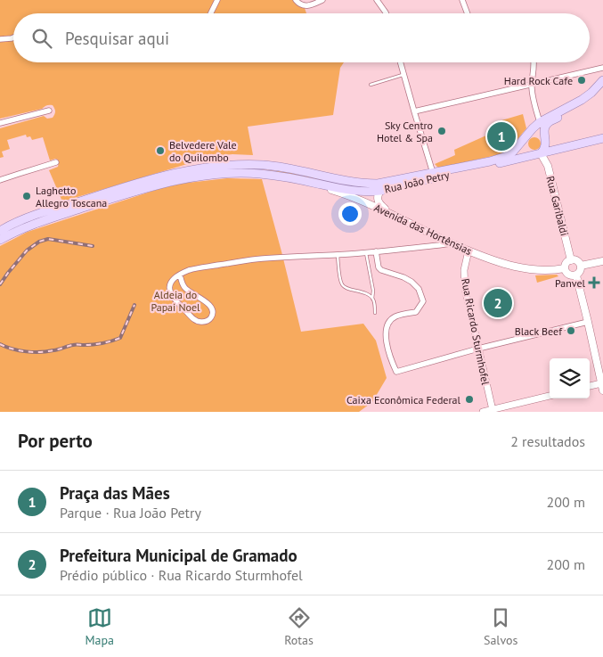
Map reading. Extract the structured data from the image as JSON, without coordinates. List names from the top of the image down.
{
  "streets": {
    "main road": ["Rua João Petry", "Rua Garibaldi", "Avenida das Hortênsias"],
    "street": ["Rua Ricardo Sturmhofel"]
  },
  "crossings": [
    ["Rua João Petry", "Rua Garibaldi"],
    ["Rua João Petry", "Avenida das Hortênsias"],
    ["Rua Garibaldi", "Avenida das Hortênsias"],
    ["Avenida das Hortênsias", "Rua Ricardo Sturmhofel"]
  ],
  "parks": ["Aldeia do Papai Noel"],
  "places": {
    "other": [
      "Hard Rock Cafe",
      "Sky Centro Hotel & Spa",
      "Belvedere Vale do Quilombo",
      "Laghetto Allegro Toscana",
      "Black Beef",
      "Caixa Econômica Federal"
    ],
    "health": ["Panvel"]
  },
  "page": {
    "search": "Pesquisar aqui",
    "pins": ["1", "2"],
    "heading": ["Por perto", "2 resultados"],
    "list": [
      {
        "mark": "1",
        "name": "Praça das Mães",
        "note": "Parque · Rua João Petry",
        "value": "200 m"
      },
      {
        "mark": "2",
        "name": "Prefeitura Municipal de Gramado",
        "note": "Prédio público · Rua Ricardo Sturmhofel",
        "value": "200 m"
      }
    ],
    "nav": ["Mapa", "Rotas", "Salvos"]
  }
}
